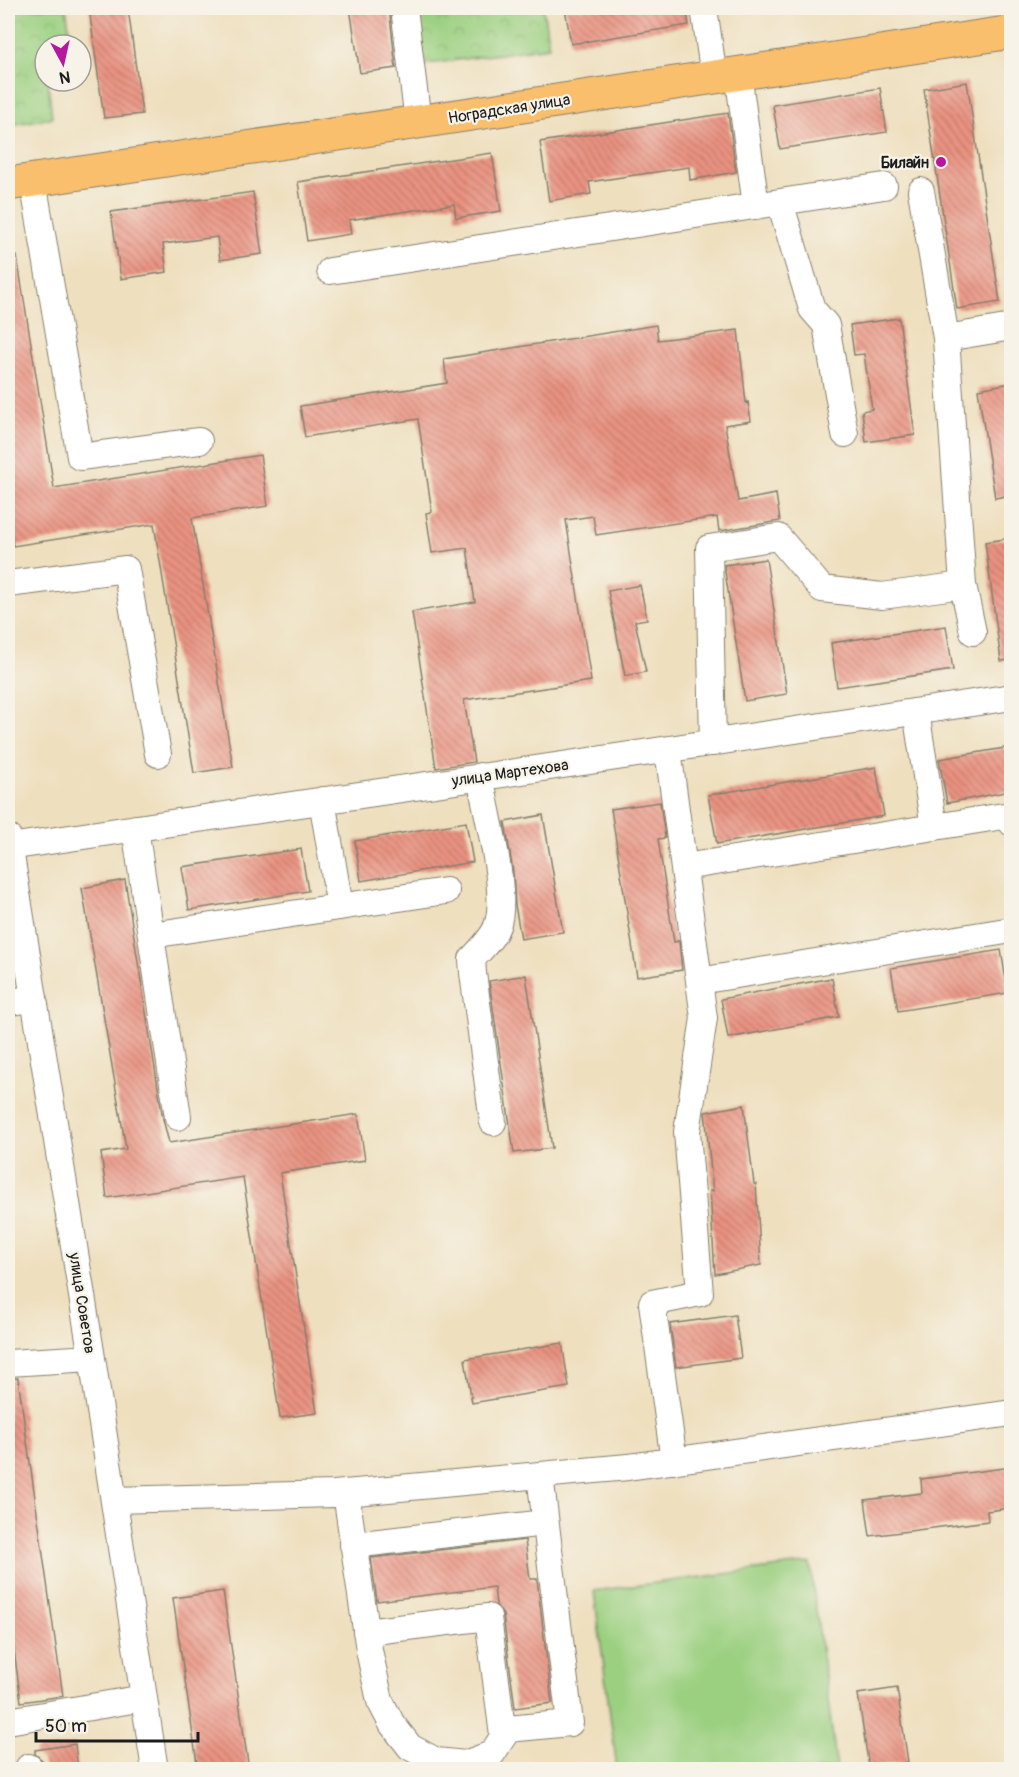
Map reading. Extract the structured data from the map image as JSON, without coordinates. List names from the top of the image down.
{
  "streets": {
    "main road": ["Ноградская улица"],
    "street": ["улица Мартехова", "улица Советов"]
  },
  "crossings": [
    ["улица Мартехова", "улица Советов"]
  ],
  "places": ["Билайн"],
  "scale_bar": "50 m",
  "north": "bottom"
}
